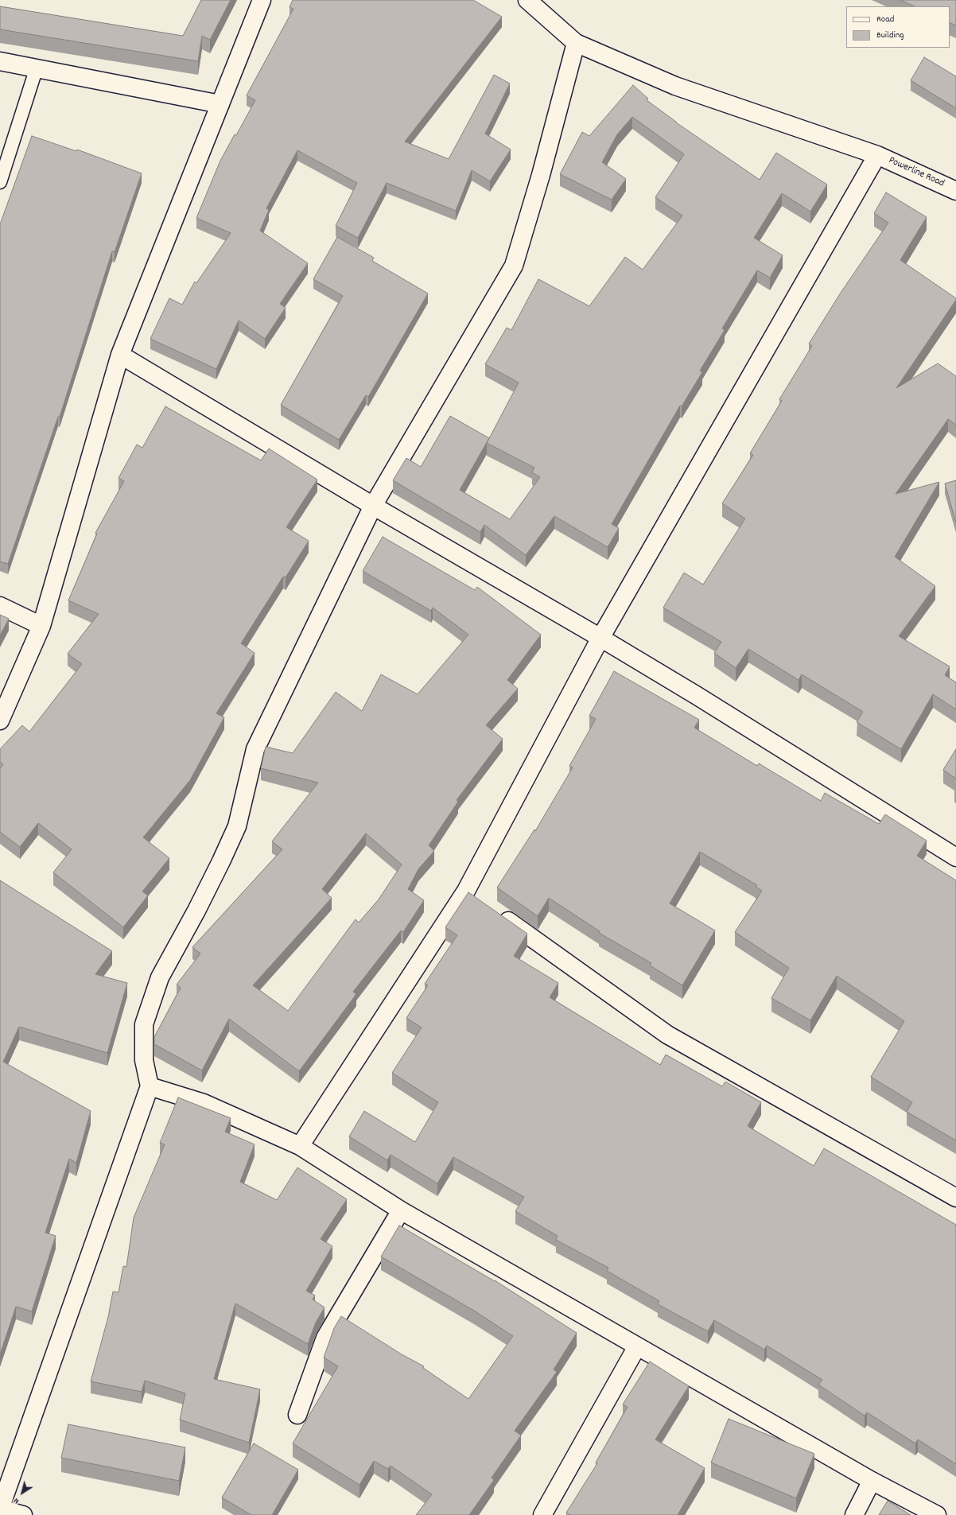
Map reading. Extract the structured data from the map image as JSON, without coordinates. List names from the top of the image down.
{
  "streets": {
    "street": ["Powerline Road"]
  },
  "legend": ["Road", "Building"],
  "north": "bottom left"
}
